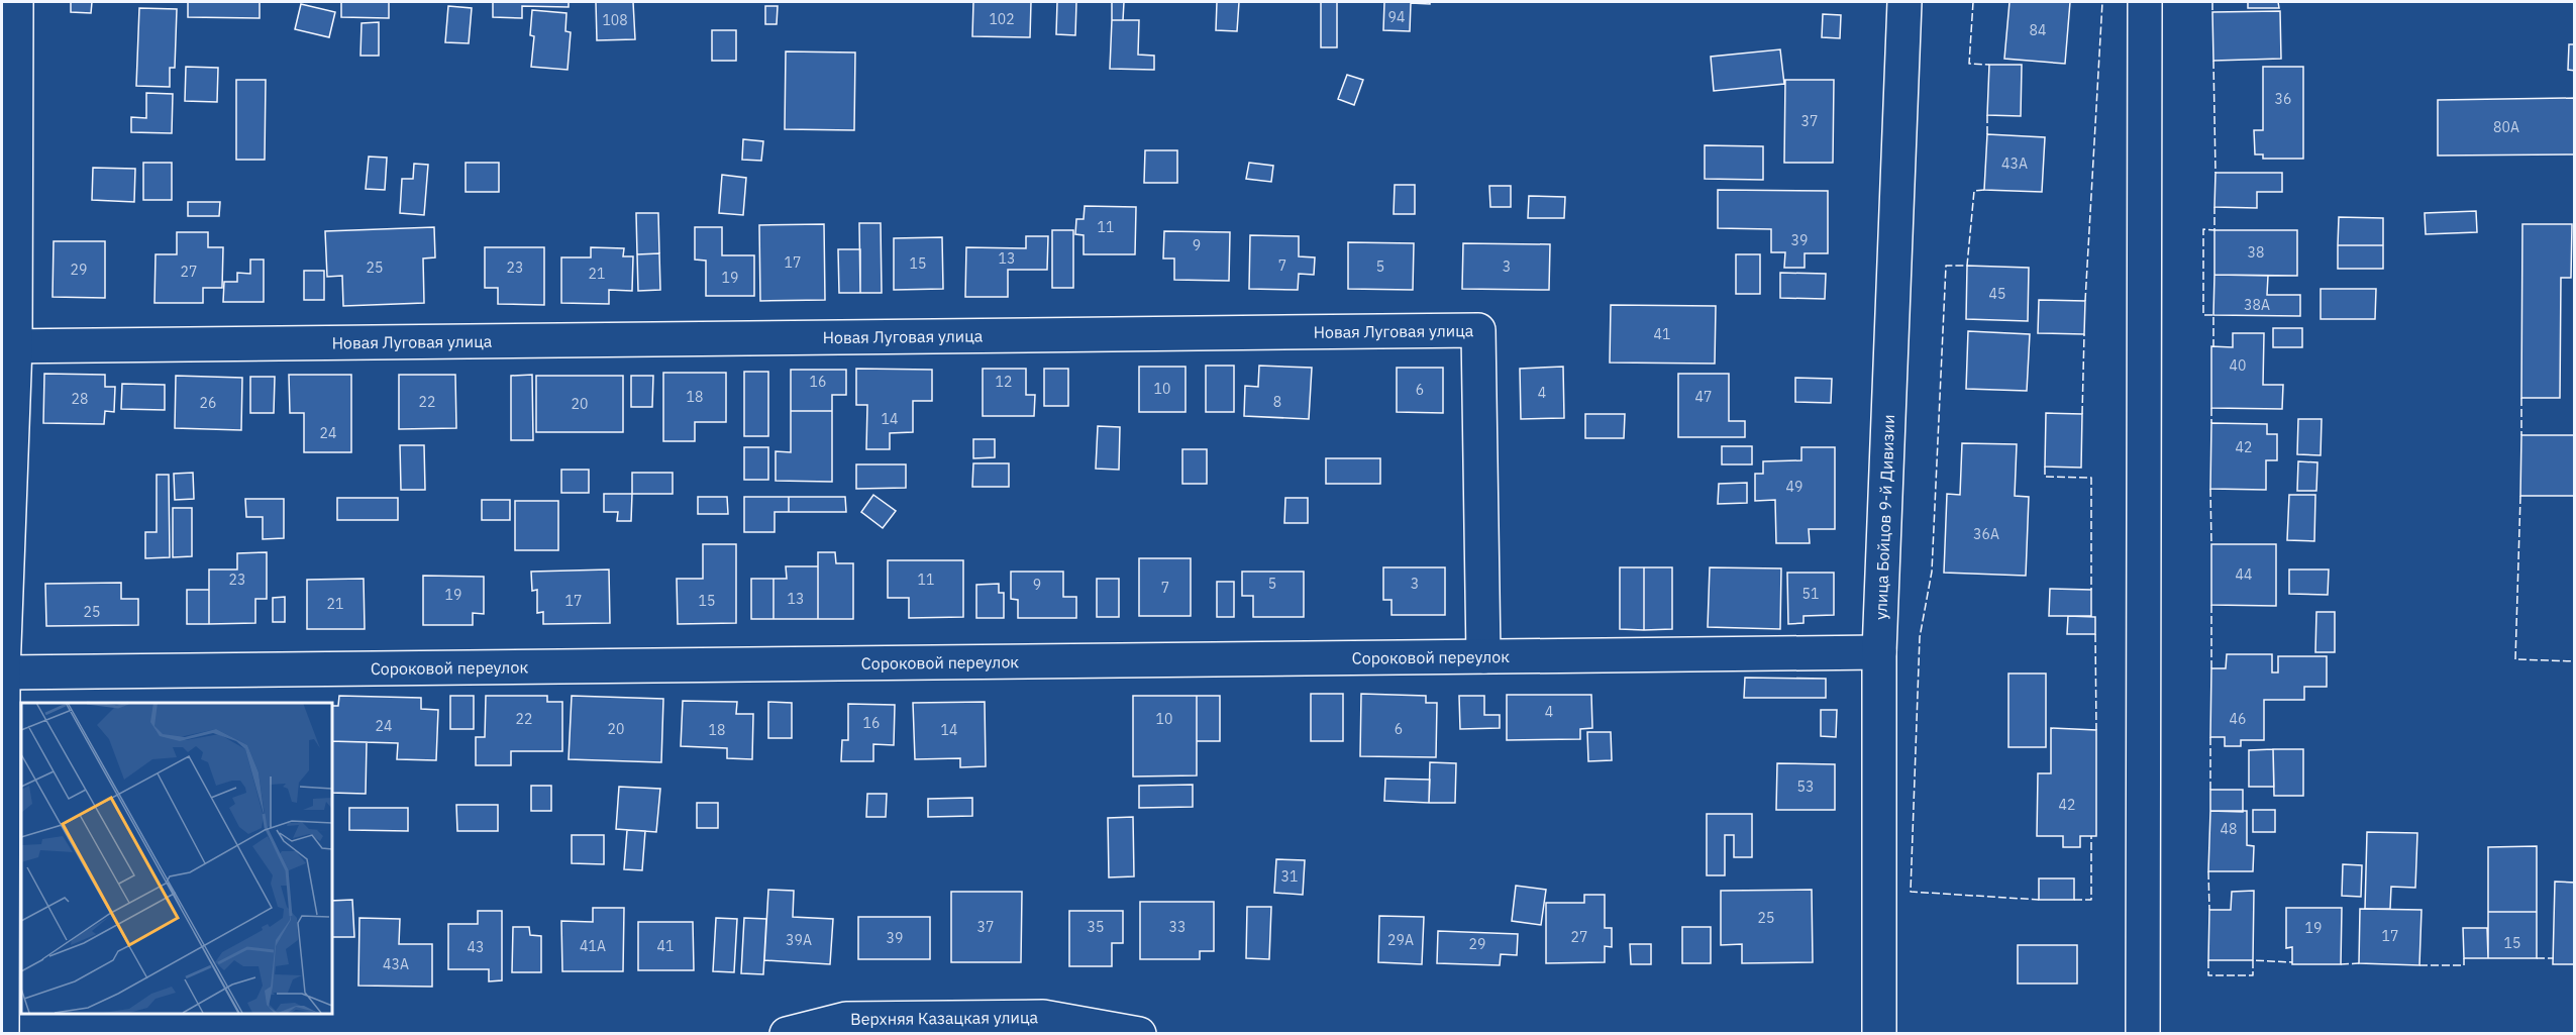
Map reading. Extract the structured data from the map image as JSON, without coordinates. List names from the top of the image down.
{
  "streets": {
    "street": [
      "Новая Луговая улица",
      "улица Бойцов 9-й Дивизии",
      "Сороковой переулок",
      "Верхняя Казацкая улица"
    ]
  },
  "crossings": [
    ["Новая Луговая улица", "Сороковой переулок"],
    ["улица Бойцов 9-й Дивизии", "Сороковой переулок"]
  ],
  "house_numbers": [
    "94",
    "102",
    "108",
    "84",
    "36",
    "37",
    "80А",
    "43А",
    "11",
    "39",
    "9",
    "38",
    "13",
    "17",
    "15",
    "7",
    "5",
    "3",
    "25",
    "23",
    "29",
    "27",
    "21",
    "19",
    "45",
    "38А",
    "41",
    "40",
    "16",
    "12",
    "10",
    "6",
    "4",
    "18",
    "47",
    "28",
    "22",
    "8",
    "26",
    "20",
    "14",
    "24",
    "42",
    "49",
    "36А",
    "44",
    "23",
    "11",
    "5",
    "3",
    "9",
    "7",
    "51",
    "19",
    "13",
    "17",
    "15",
    "21",
    "25",
    "4",
    "22",
    "10",
    "46",
    "16",
    "24",
    "20",
    "6",
    "18",
    "14",
    "53",
    "42",
    "48",
    "31",
    "25",
    "37",
    "35",
    "33",
    "19",
    "17",
    "27",
    "39",
    "39А",
    "29А",
    "15",
    "29",
    "41А",
    "41",
    "43",
    "43А"
  ]
}
